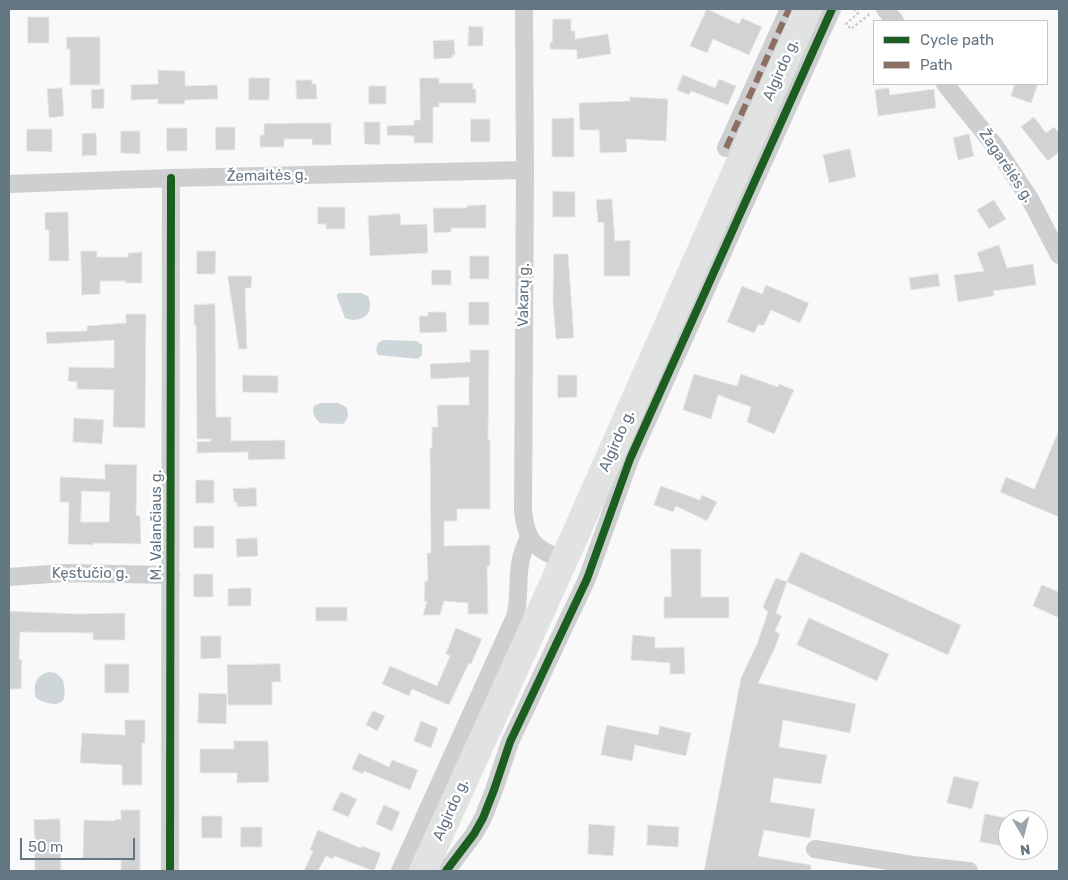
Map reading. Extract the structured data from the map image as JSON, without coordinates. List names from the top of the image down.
{
  "streets": {
    "main road": ["Algirdo g."],
    "street": [
      "Žagarėlės g.",
      "Žemaitės g.",
      "Vakarų g.",
      "M. Valančiaus g.",
      "Kęstučio g."
    ]
  },
  "crossings": [
    ["Algirdo g.", "Vakarų g."],
    ["Žemaitės g.", "Vakarų g."],
    ["Žemaitės g.", "M. Valančiaus g."],
    ["M. Valančiaus g.", "Kęstučio g."]
  ],
  "legend": ["Cycle path", "Path"],
  "scale_bar": "50 m",
  "north": "bottom"
}
